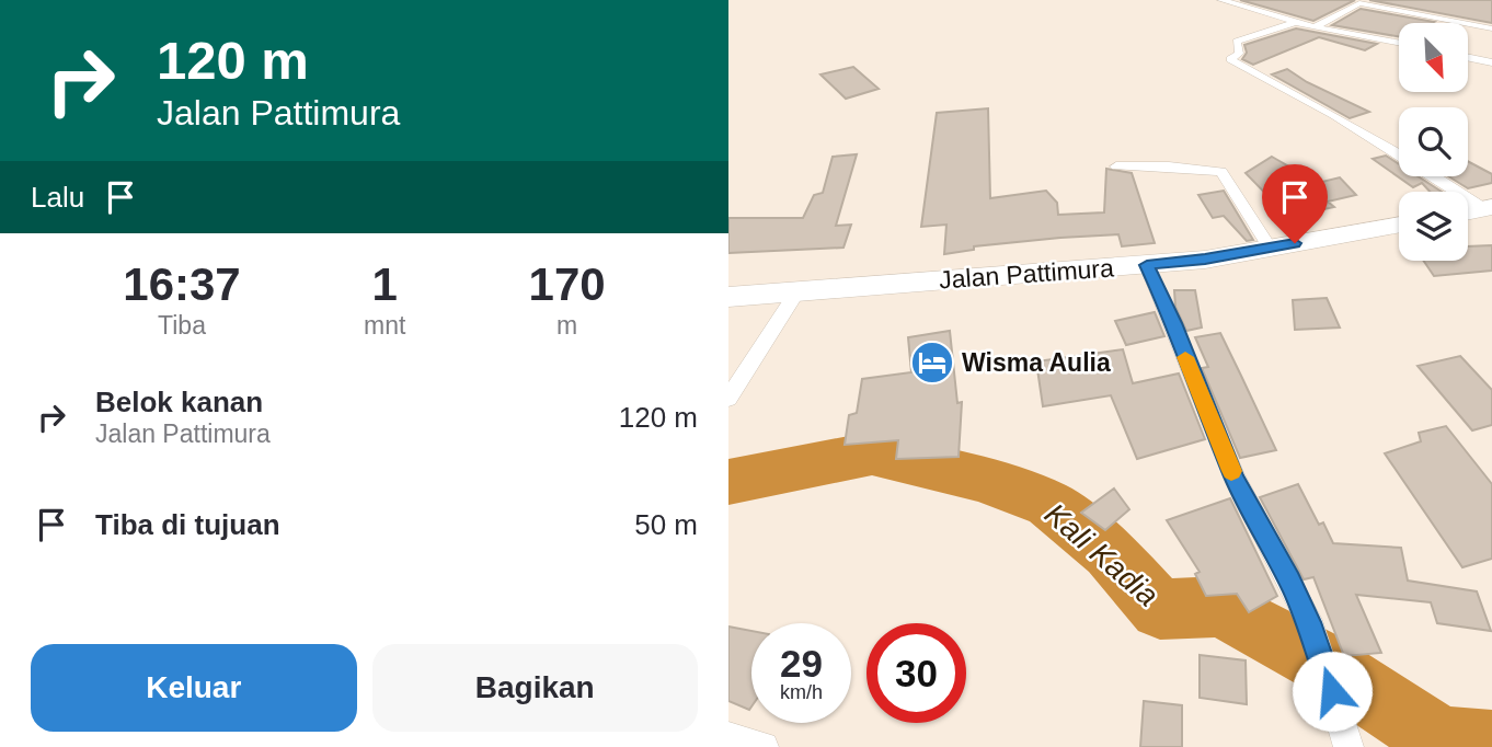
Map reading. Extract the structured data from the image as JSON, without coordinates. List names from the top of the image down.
{
  "streets": {
    "highway": ["Jalan Pattimura"]
  },
  "water": ["Kali Kadia"],
  "places": {
    "hotel": ["Wisma Aulia"]
  },
  "north": "bottom right",
  "page": {
    "turn": ["120 m", "Jalan Pattimura"],
    "then": "Lalu",
    "eta": [
      "16:37",
      "Tiba",
      "1",
      "mnt",
      "170",
      "m"
    ],
    "list": [
      {
        "name": "Belok kanan",
        "note": "Jalan Pattimura",
        "value": "120 m"
      },
      {
        "name": "Tiba di tujuan",
        "value": "50 m"
      }
    ],
    "speed": "29 km/h",
    "limit": "30",
    "buttons": ["Keluar", "Bagikan"]
  }
}
